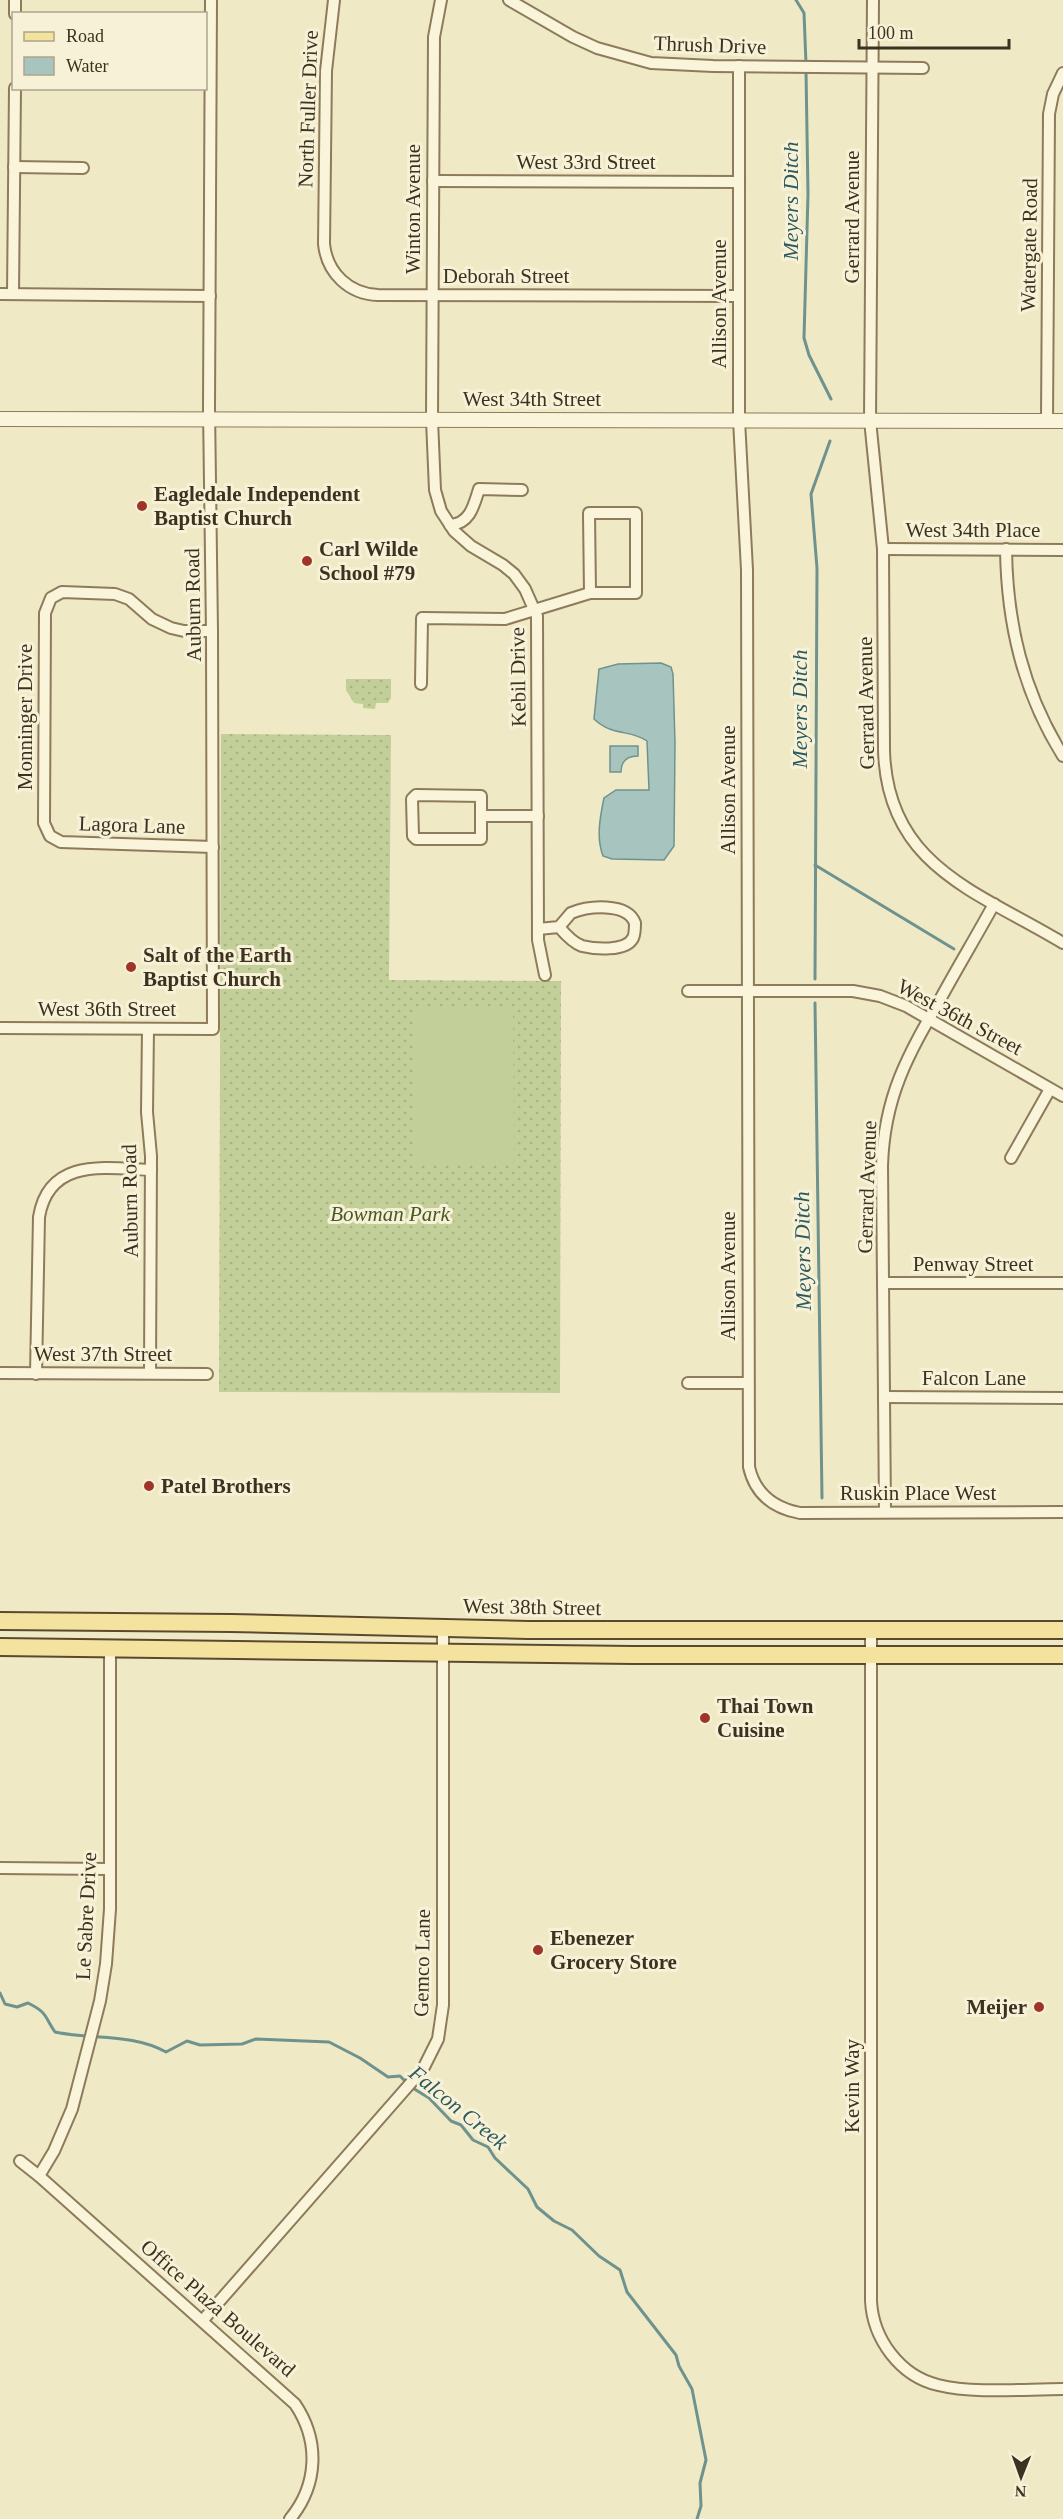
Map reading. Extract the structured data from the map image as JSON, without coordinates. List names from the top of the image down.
{
  "streets": {
    "main road": ["West 38th Street"],
    "street": [
      "Thrush Drive",
      "North Fuller Drive",
      "West 33rd Street",
      "Winton Avenue",
      "Gerrard Avenue",
      "Watergate Road",
      "Deborah Street",
      "Allison Avenue",
      "West 34th Street",
      "West 34th Place",
      "Auburn Road",
      "Kebil Drive",
      "Monninger Drive",
      "Lagora Lane",
      "West 36th Street",
      "Penway Street",
      "West 37th Street",
      "Falcon Lane",
      "Ruskin Place West",
      "Le Sabre Drive",
      "Gemco Lane",
      "Kevin Way",
      "Office Plaza Boulevard"
    ]
  },
  "crossings": [
    ["Thrush Drive", "Gerrard Avenue"],
    ["Thrush Drive", "Allison Avenue"],
    ["North Fuller Drive", "Deborah Street"],
    ["West 33rd Street", "Winton Avenue"],
    ["West 33rd Street", "Allison Avenue"],
    ["Winton Avenue", "Deborah Street"],
    ["Winton Avenue", "West 34th Street"],
    ["Winton Avenue", "Kebil Drive"],
    ["Gerrard Avenue", "West 34th Street"],
    ["Gerrard Avenue", "West 34th Place"],
    ["Gerrard Avenue", "West 36th Street"],
    ["Gerrard Avenue", "Penway Street"],
    ["Gerrard Avenue", "Falcon Lane"],
    ["Gerrard Avenue", "Ruskin Place West"],
    ["Watergate Road", "West 34th Street"],
    ["Deborah Street", "Allison Avenue"],
    ["Allison Avenue", "West 34th Street"],
    ["Allison Avenue", "West 36th Street"],
    ["Allison Avenue", "Ruskin Place West"],
    ["West 34th Street", "Auburn Road"],
    ["West 34th Street", "Kebil Drive"],
    ["Auburn Road", "Monninger Drive"],
    ["Auburn Road", "Lagora Lane"],
    ["Auburn Road", "West 36th Street"],
    ["Auburn Road", "West 37th Street"],
    ["Monninger Drive", "Lagora Lane"],
    ["West 38th Street", "Gemco Lane"],
    ["West 38th Street", "Kevin Way"],
    ["Le Sabre Drive", "Office Plaza Boulevard"],
    ["Gemco Lane", "Office Plaza Boulevard"]
  ],
  "water": ["Meyers Ditch", "Falcon Creek"],
  "parks": ["Bowman Park"],
  "places": [
    "Eagledale Independent Baptist Church",
    "Carl Wilde School #79",
    "Salt of the Earth Baptist Church",
    "Patel Brothers",
    "Thai Town Cuisine",
    "Ebenezer Grocery Store",
    "Meijer"
  ],
  "legend": ["Road", "Water"],
  "scale_bar": "100 m",
  "north": "bottom"
}
